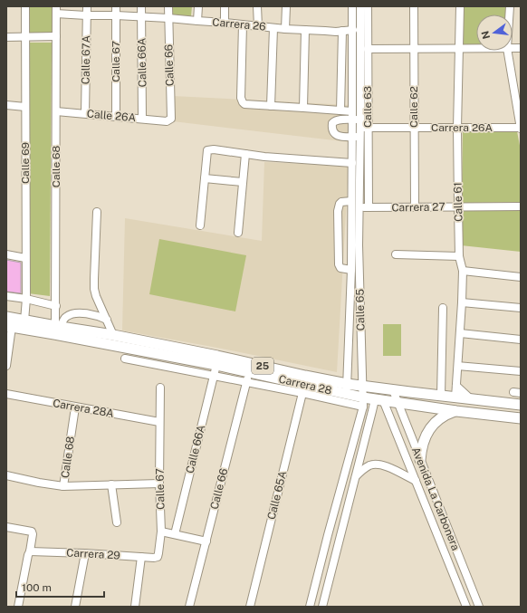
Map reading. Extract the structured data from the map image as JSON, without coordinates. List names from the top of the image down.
{
  "streets": {
    "main road": ["25", "Carrera 28"],
    "street": [
      "Carrera 26",
      "Calle 67A",
      "Calle 67",
      "Calle 66A",
      "Calle 66",
      "Calle 63",
      "Calle 62",
      "Calle 26A",
      "Carrera 26A",
      "Calle 69",
      "Calle 68",
      "Calle 61",
      "Carrera 27",
      "Calle 65",
      "Carrera 28A",
      "Calle 65A",
      "Avenida La Carbonera",
      "Carrera 29"
    ]
  },
  "crossings": [
    ["Carrera 26", "Calle 67A"],
    ["Carrera 26", "Calle 67"],
    ["Carrera 26", "Calle 66A"],
    ["Carrera 26", "Calle 66"],
    ["Carrera 26", "Calle 68"],
    ["Carrera 26", "Calle 65"],
    ["Calle 67A", "Calle 26A"],
    ["Calle 67", "Calle 26A"],
    ["Calle 67", "Carrera 28A"],
    ["Calle 67", "Carrera 29"],
    ["Calle 66A", "Calle 26A"],
    ["Calle 66A", "Carrera 28"],
    ["Calle 66", "Calle 26A"],
    ["Calle 66", "Carrera 28"],
    ["Calle 63", "Carrera 26A"],
    ["Calle 63", "Carrera 27"],
    ["Calle 62", "Carrera 26A"],
    ["Calle 62", "Carrera 27"],
    ["Calle 26A", "Calle 68"],
    ["Carrera 26A", "Calle 61"],
    ["Carrera 26A", "Calle 65"],
    ["Calle 69", "Carrera 28"],
    ["Calle 68", "Carrera 28"],
    ["Calle 68", "Carrera 28A"],
    ["Calle 61", "Carrera 27"],
    ["Calle 61", "Carrera 28"],
    ["Carrera 27", "Calle 65"],
    ["Calle 65", "Carrera 28"],
    ["Carrera 28", "Calle 65A"],
    ["Carrera 28", "Avenida La Carbonera"]
  ],
  "scale_bar": "100 m",
  "north": "left"
}
